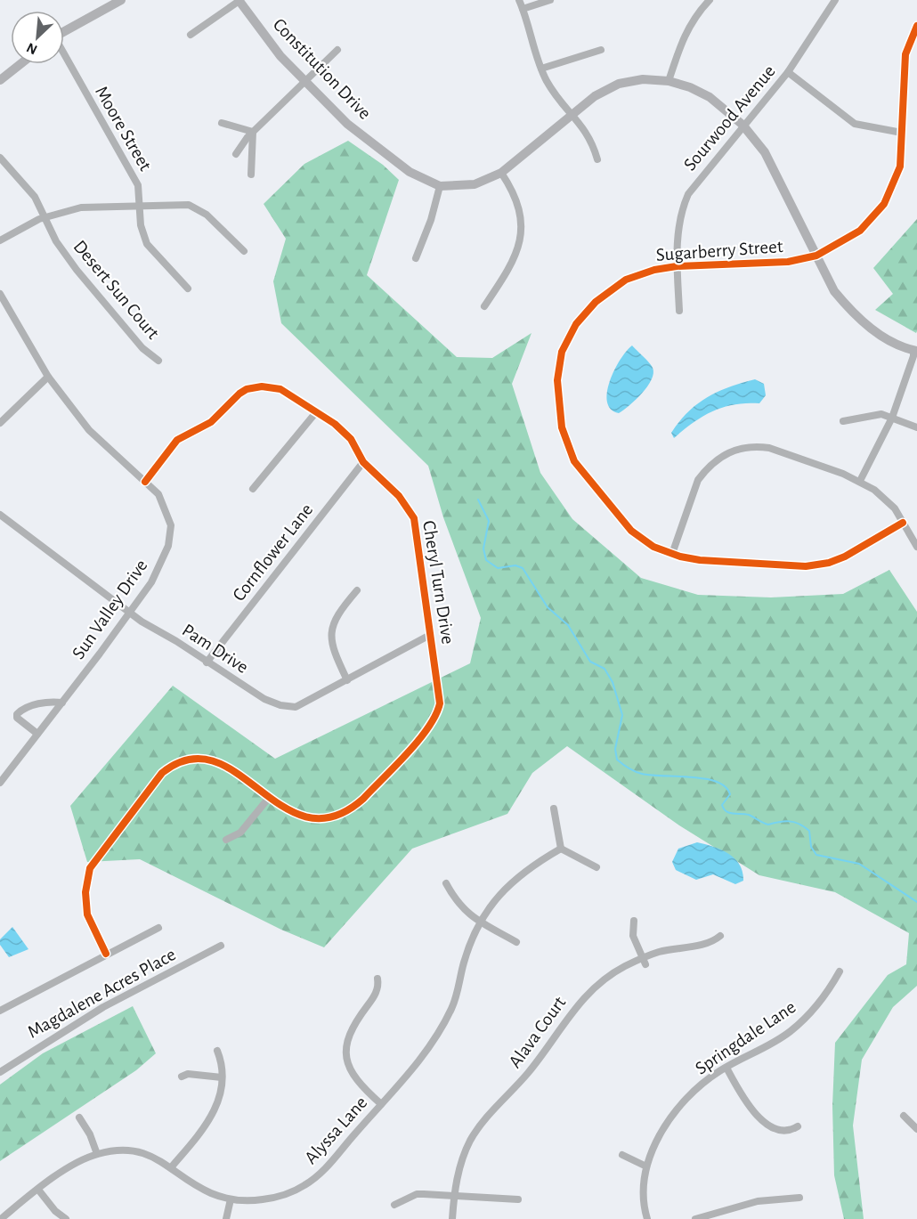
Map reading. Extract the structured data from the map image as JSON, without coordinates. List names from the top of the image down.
{
  "streets": {
    "street": [
      "Constitution Drive",
      "Sourwood Avenue",
      "Moore Street",
      "Sugarberry Street",
      "Desert Sun Court",
      "Cornflower Lane",
      "Cheryl Turn Drive",
      "Sun Valley Drive",
      "Pam Drive",
      "Magdalene Acres Place",
      "Alava Court",
      "Springdale Lane",
      "Alyssa Lane"
    ]
  },
  "crossings": [
    ["Constitution Drive", "Sourwood Avenue"],
    ["Constitution Drive", "Sugarberry Street"],
    ["Sourwood Avenue", "Sugarberry Street"],
    ["Cornflower Lane", "Cheryl Turn Drive"],
    ["Cornflower Lane", "Pam Drive"],
    ["Cheryl Turn Drive", "Sun Valley Drive"],
    ["Cheryl Turn Drive", "Pam Drive"],
    ["Sun Valley Drive", "Pam Drive"]
  ],
  "north": "bottom left"
}
